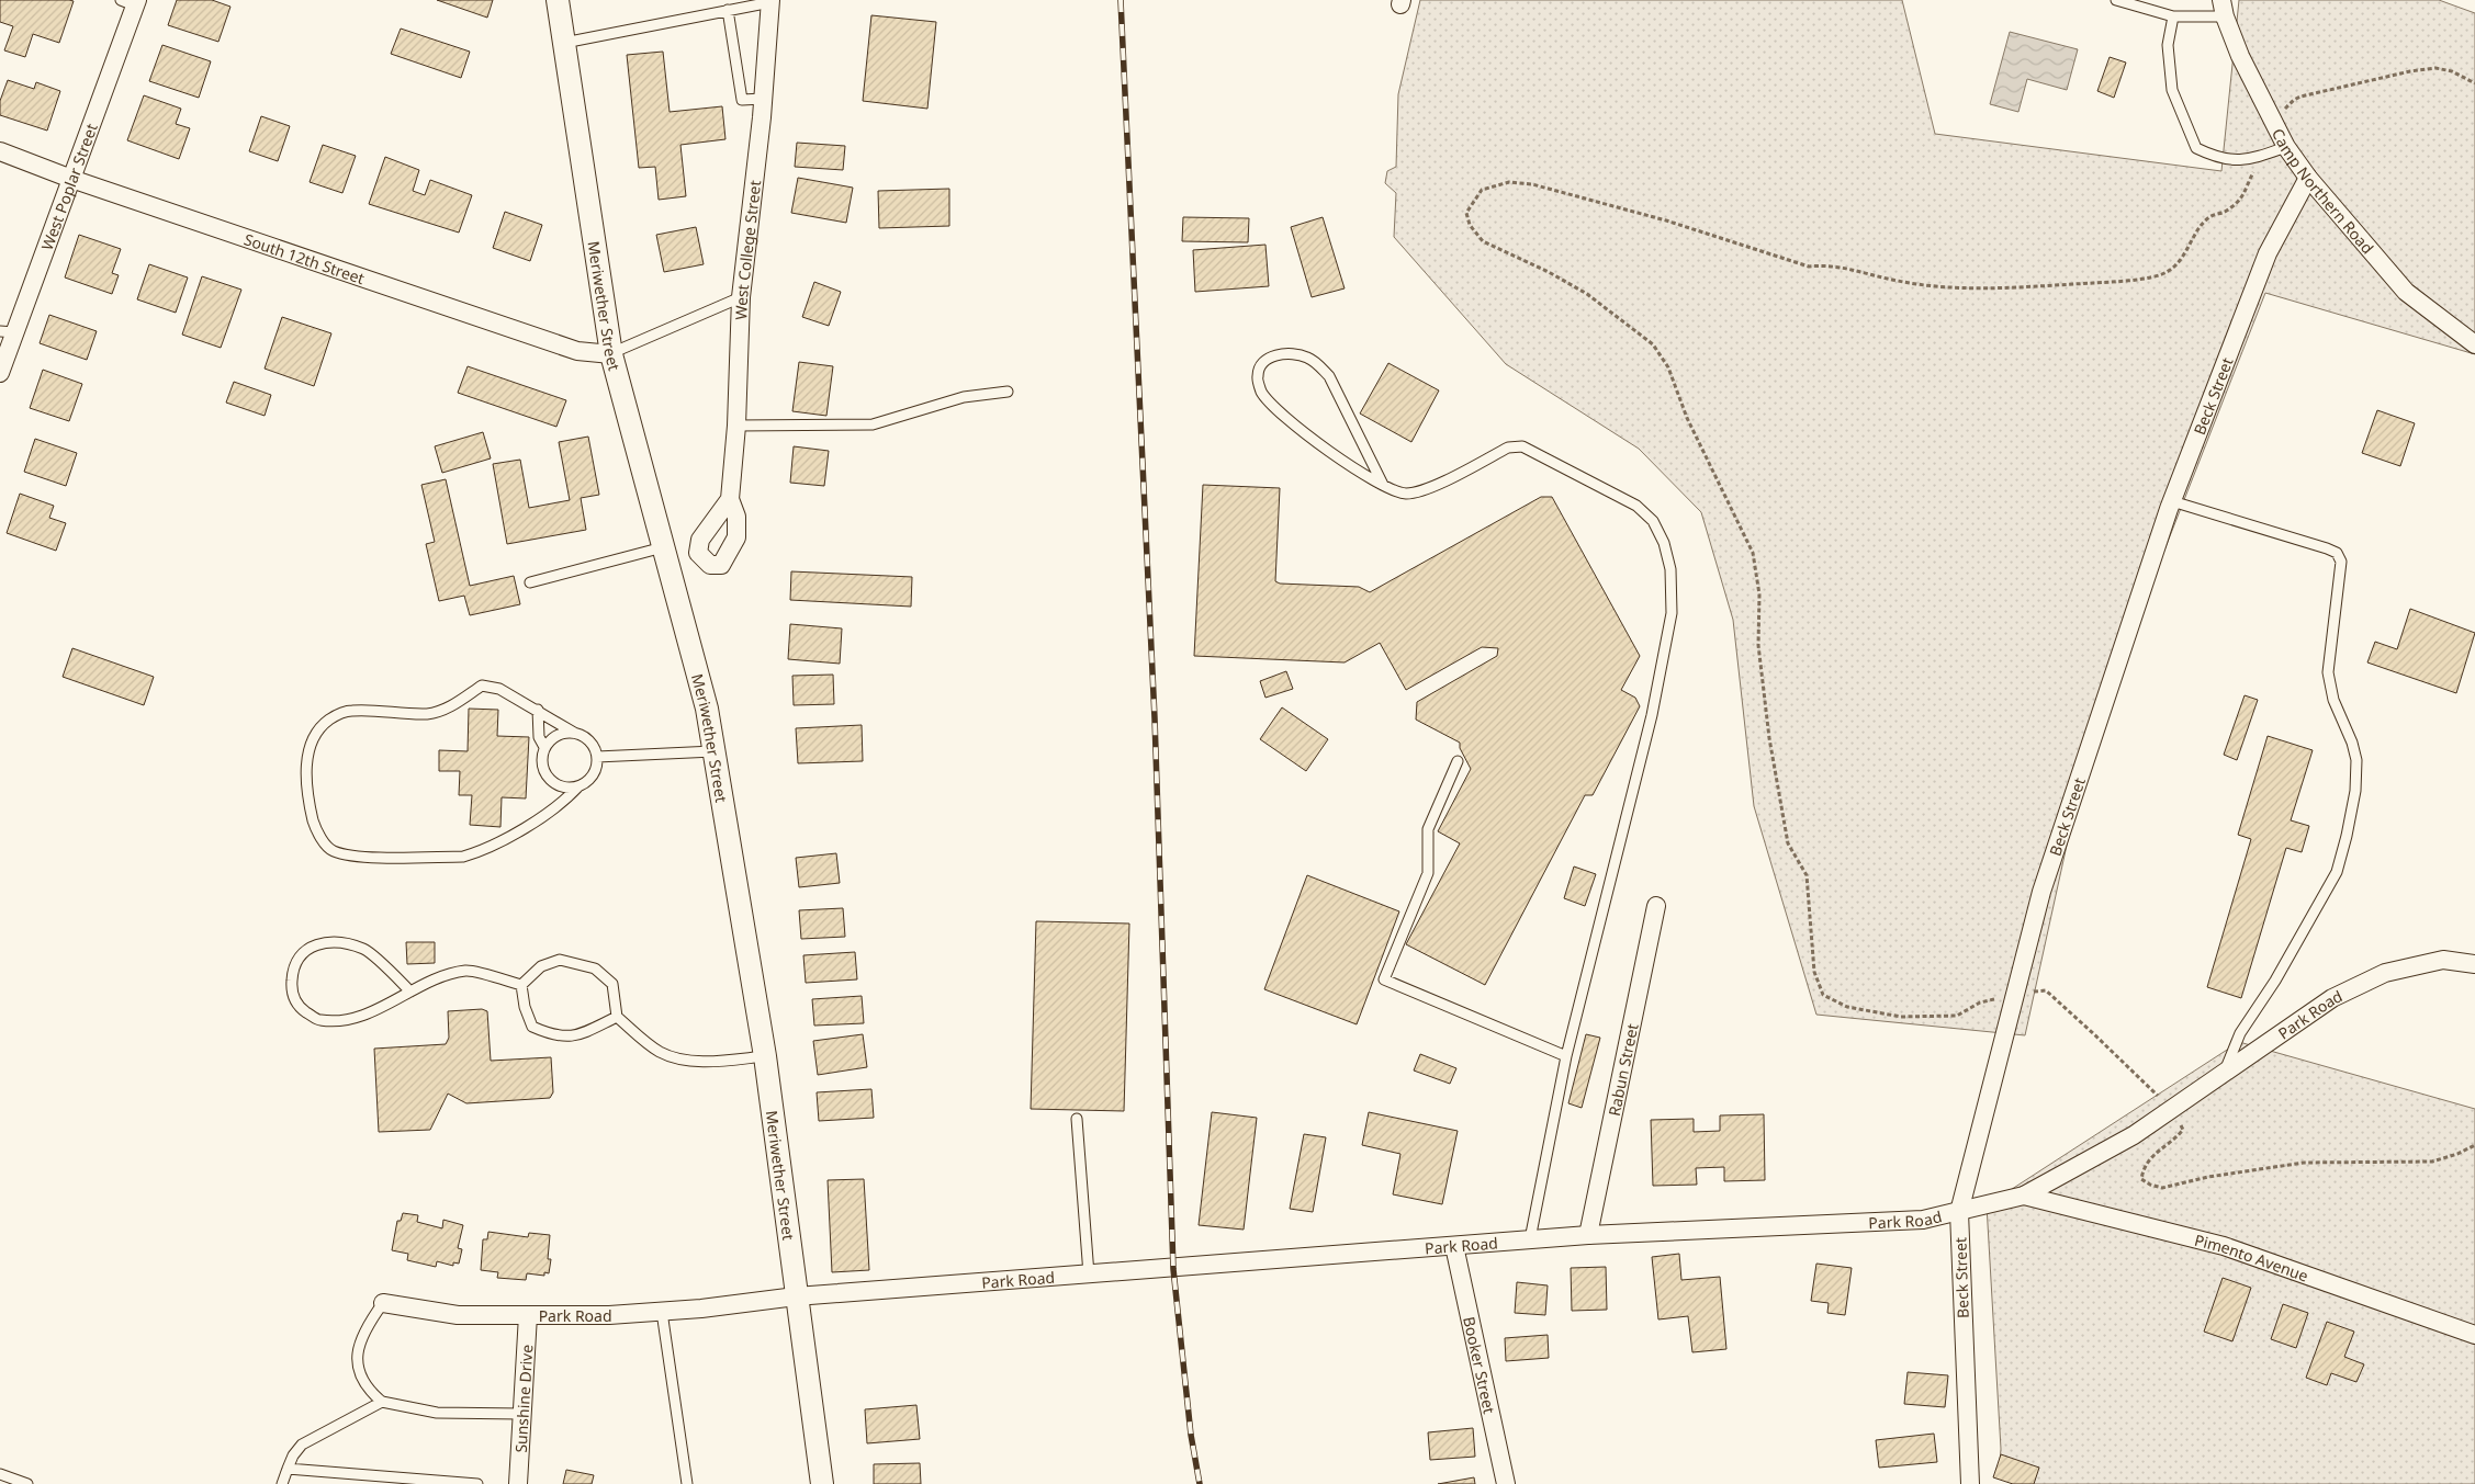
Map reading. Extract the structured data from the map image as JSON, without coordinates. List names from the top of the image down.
{
  "streets": {
    "street": [
      "West Poplar Street",
      "Camp Northern Road",
      "West College Street",
      "South 12th Street",
      "Meriwether Street",
      "Beck Street",
      "Park Road",
      "Rabun Street",
      "Pimento Avenue",
      "Booker Street",
      "Sunshine Drive"
    ]
  },
  "crossings": [
    ["West Poplar Street", "South 12th Street"],
    ["Camp Northern Road", "Beck Street"],
    ["South 12th Street", "Meriwether Street"],
    ["Meriwether Street", "Park Road"],
    ["Beck Street", "Park Road"],
    ["Park Road", "Rabun Street"],
    ["Park Road", "Pimento Avenue"],
    ["Park Road", "Booker Street"],
    ["Park Road", "Sunshine Drive"]
  ]
}
